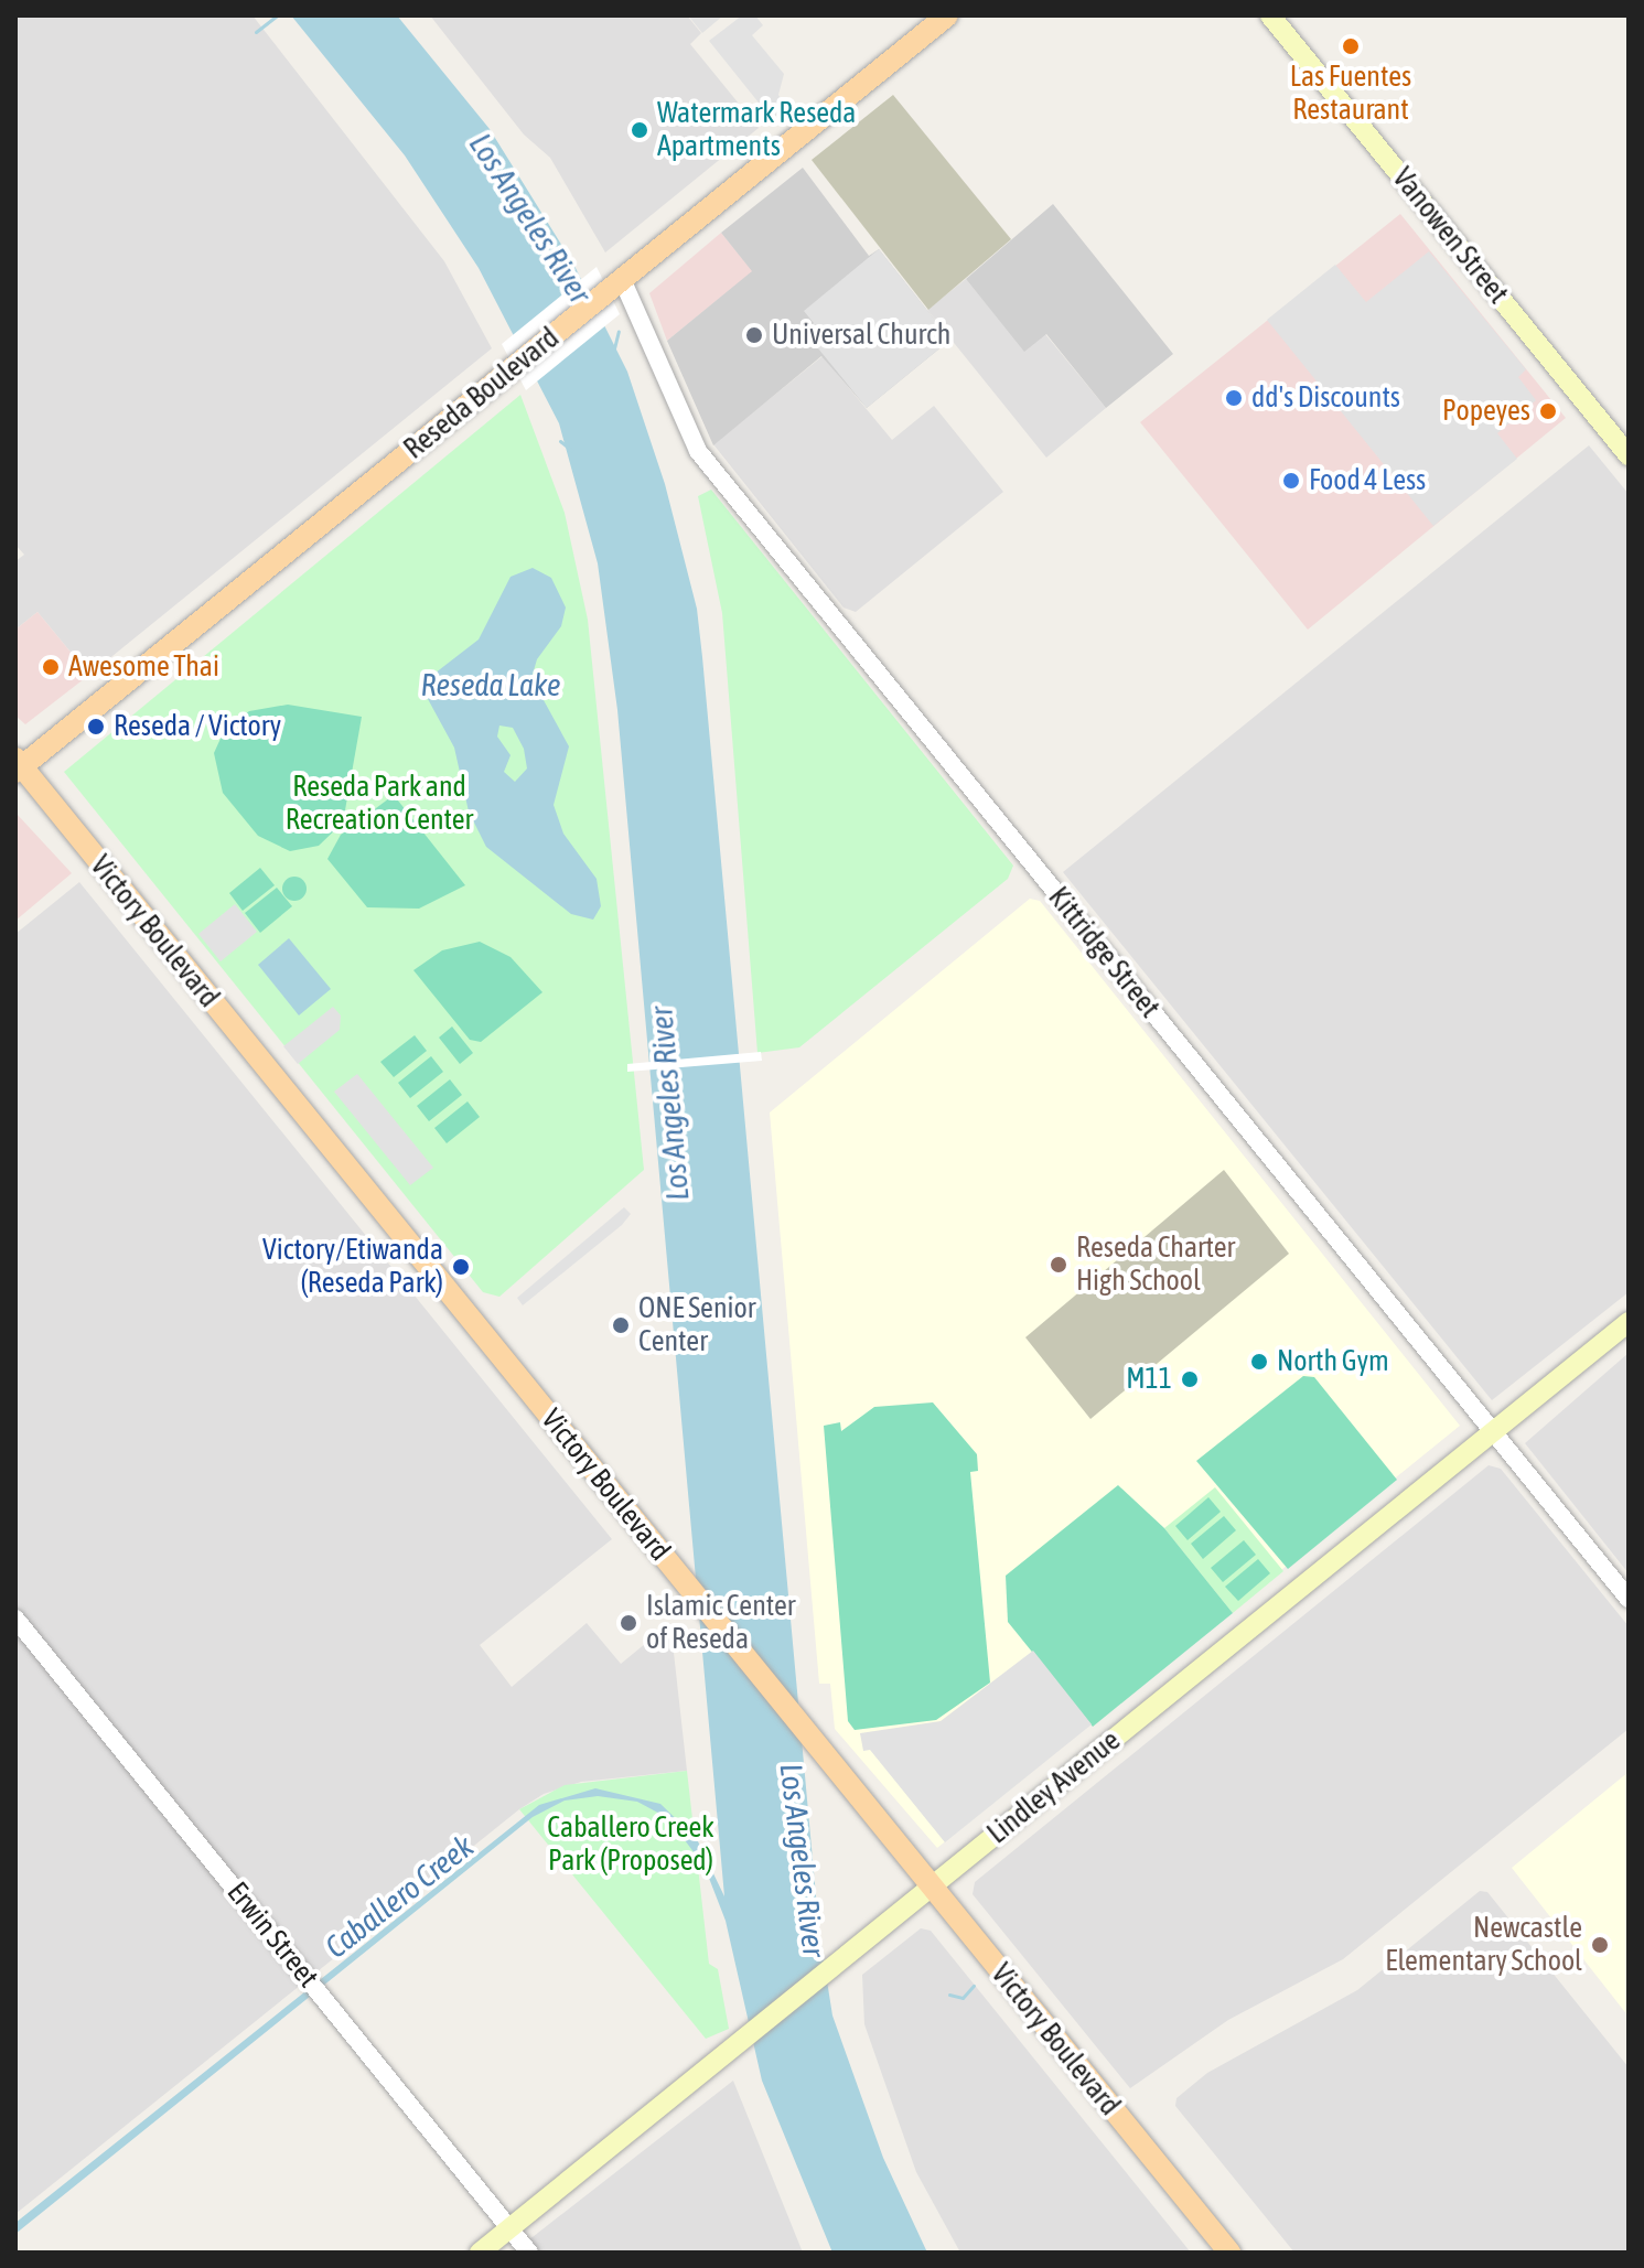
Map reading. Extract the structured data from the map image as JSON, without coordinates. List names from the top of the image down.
{
  "streets": {
    "main road": [
      "Vanowen Street",
      "Reseda Boulevard",
      "Victory Boulevard",
      "Lindley Avenue"
    ],
    "street": ["Kittridge Street", "Erwin Street"]
  },
  "crossings": [
    ["Reseda Boulevard", "Victory Boulevard"],
    ["Reseda Boulevard", "Kittridge Street"],
    ["Victory Boulevard", "Lindley Avenue"],
    ["Kittridge Street", "Lindley Avenue"],
    ["Lindley Avenue", "Erwin Street"]
  ],
  "water": ["Los Angeles River", "Reseda Lake", "Caballero Creek"],
  "parks": ["Reseda Park and Recreation Center", "Caballero Creek Park (Proposed)"],
  "places": [
    "Las Fuentes Restaurant",
    "Watermark Reseda Apartments",
    "Universal Church",
    "dd's Discounts",
    "Popeyes",
    "Food 4 Less",
    "Awesome Thai",
    "Reseda / Victory",
    "Reseda Charter High School",
    "Victory/Etiwanda (Reseda Park)",
    "ONE Senior Center",
    "North Gym",
    "M11",
    "Islamic Center of Reseda",
    "Newcastle Elementary School"
  ]
}
